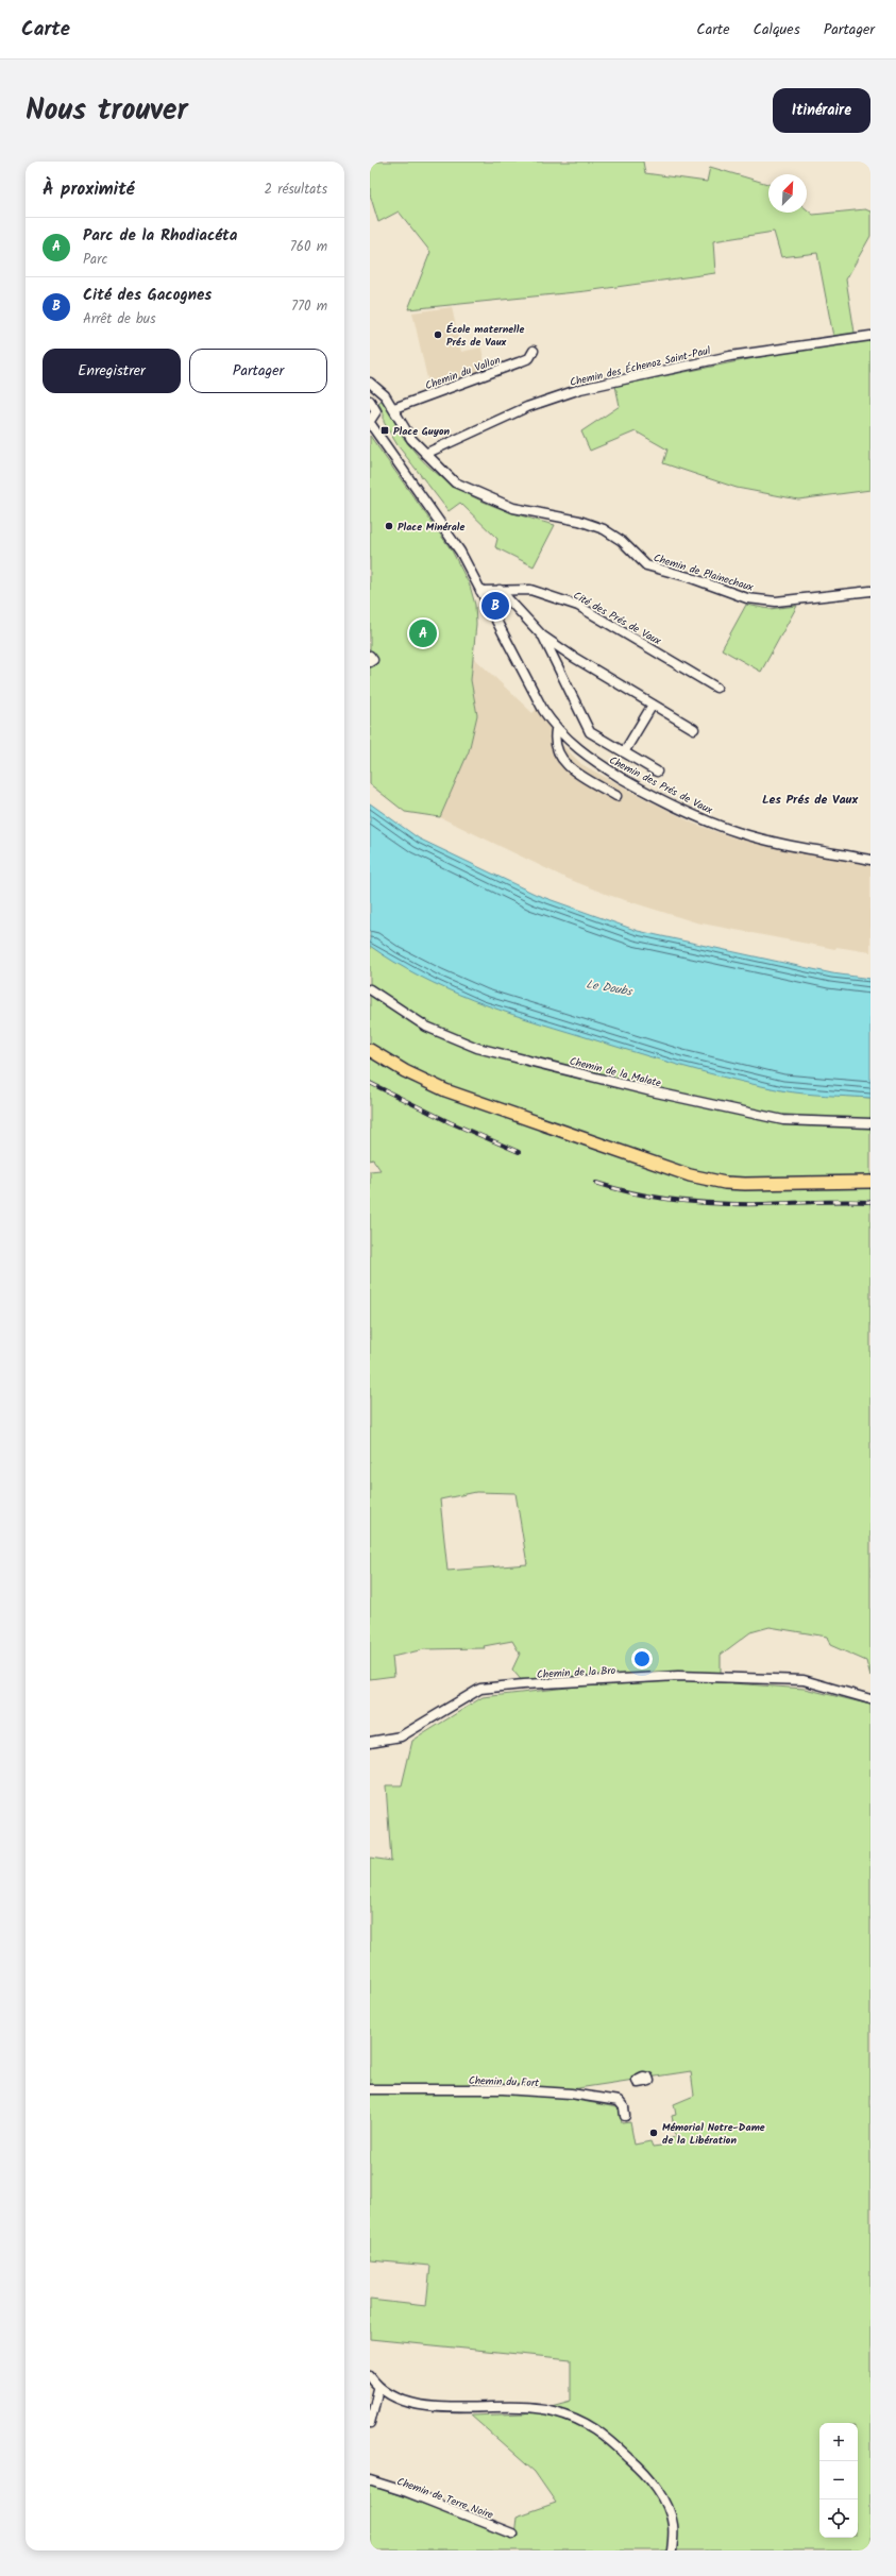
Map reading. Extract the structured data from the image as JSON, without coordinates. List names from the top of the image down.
{
  "streets": {
    "street": [
      "Chemin des Échenoz Saint-Paul",
      "Chemin du Vallon",
      "Chemin de Plainechaux",
      "Cité des Prés de Vaux",
      "Chemin des Prés de Vaux",
      "Chemin de la Malate",
      "Chemin de la Bro",
      "Chemin du Fort",
      "Chemin de Terre Noire"
    ]
  },
  "crossings": [
    ["Chemin des Échenoz Saint-Paul", "Chemin de Plainechaux"],
    ["Chemin du Vallon", "Chemin de Plainechaux"],
    ["Cité des Prés de Vaux", "Chemin des Prés de Vaux"]
  ],
  "districts": ["Les Prés de Vaux"],
  "water": ["Le Doubs"],
  "places": {
    "other": ["École maternelle Prés de Vaux", "Place Minérale", "Mémorial Notre-Dame de la Libération"],
    "transit": ["Place Guyon"]
  },
  "north": "top right",
  "page": {
    "header": "Carte",
    "nav": ["Carte", "Calques", "Partager"],
    "title": "Nous trouver",
    "buttons": [
      "Itinéraire",
      ["Enregistrer", "Partager"]
    ],
    "heading": ["À proximité", "2 résultats"],
    "list": [
      {
        "mark": "A",
        "name": "Parc de la Rhodiacéta",
        "note": "Parc",
        "value": "760 m"
      },
      {
        "mark": "B",
        "name": "Cité des Gacognes",
        "note": "Arrêt de bus",
        "value": "770 m"
      }
    ],
    "pins": ["B", "A"],
    "map_buttons": ["+", "−"]
  }
}
